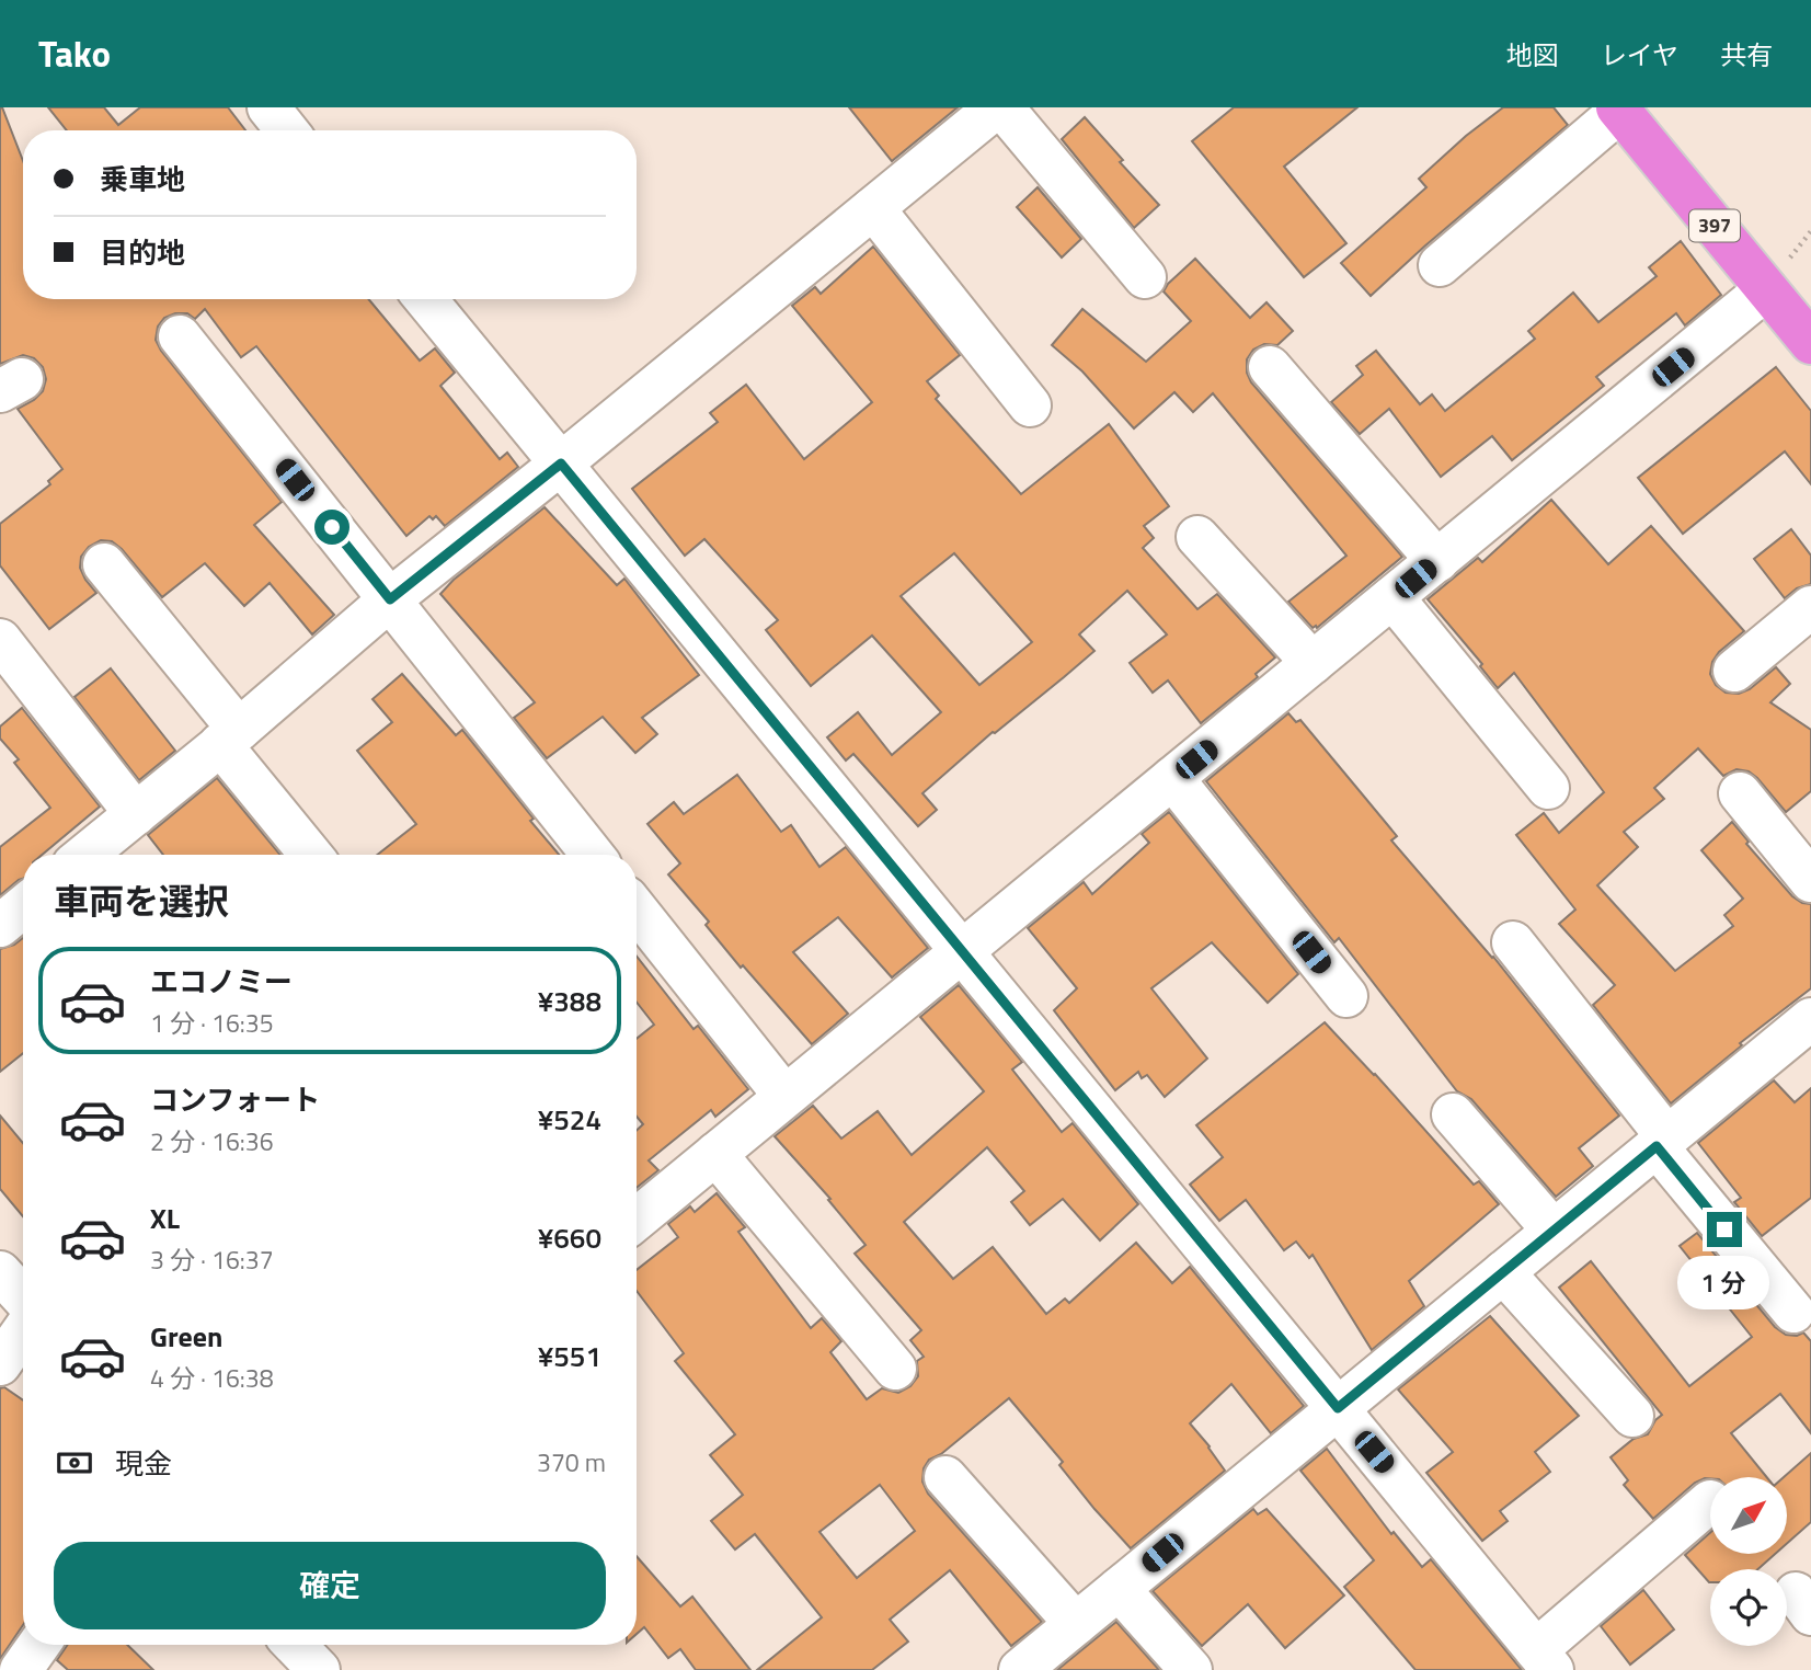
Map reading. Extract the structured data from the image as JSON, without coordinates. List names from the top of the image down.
{
  "streets": {
    "highway": ["397"]
  },
  "north": "top right",
  "page": {
    "header": "Tako",
    "nav": ["地図", "レイヤ", "共有"],
    "banner": ["乗車地", "目的地"],
    "heading": "車両を選択",
    "list": [
      {
        "name": "エコノミー",
        "note": "1 分 · 16:35",
        "value": "¥388"
      },
      {
        "name": "コンフォート",
        "note": "2 分 · 16:36",
        "value": "¥524"
      },
      {
        "name": "XL",
        "note": "3 分 · 16:37",
        "value": "¥660"
      },
      {
        "name": "Green",
        "note": "4 分 · 16:38",
        "value": "¥551"
      }
    ],
    "bubble": "1 分",
    "pay": ["現金", "370 m"],
    "buttons": "確定"
  }
}
